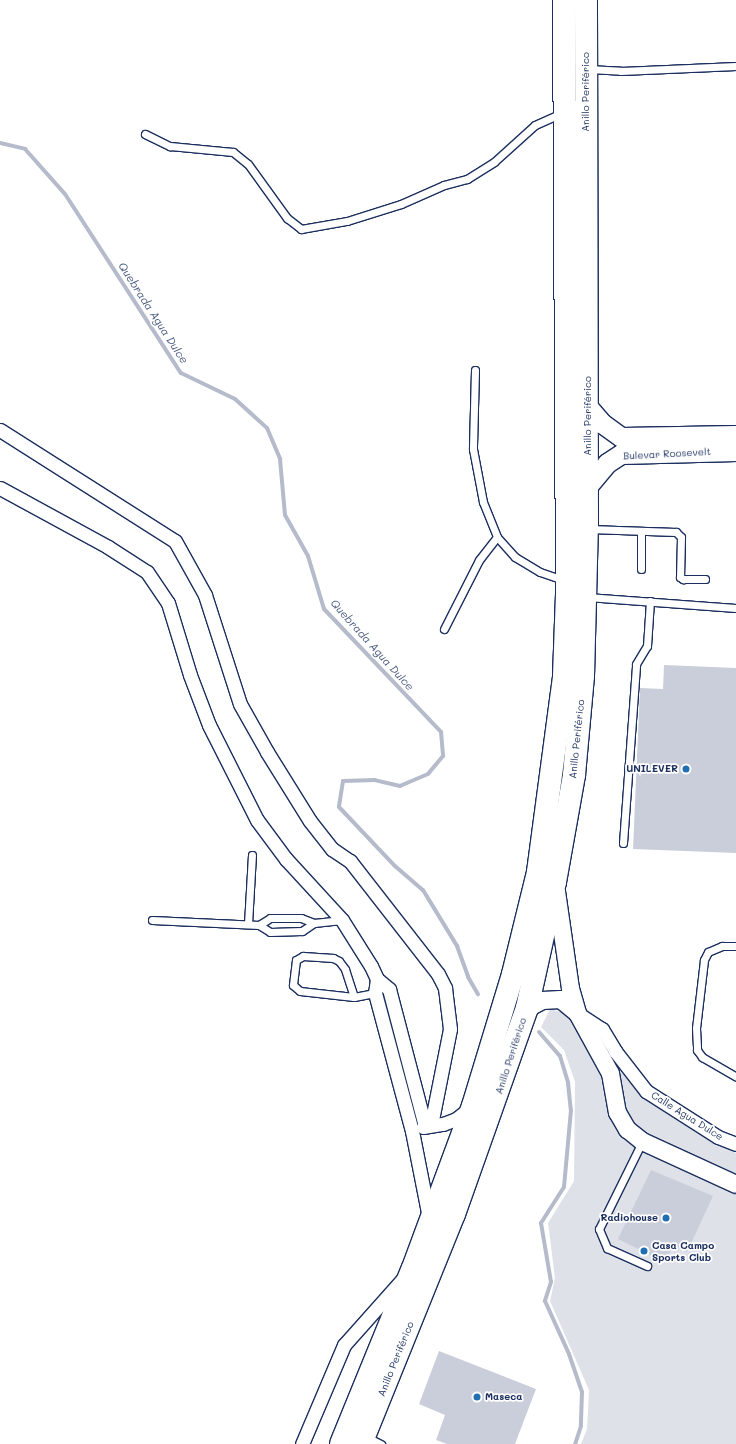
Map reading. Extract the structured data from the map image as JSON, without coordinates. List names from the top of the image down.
{
  "streets": {
    "highway": ["Anillo Periférico"],
    "main road": ["Bulevar Roosevelt"],
    "street": ["Calle Agua Dulce"]
  },
  "crossings": [
    ["Anillo Periférico", "Bulevar Roosevelt"],
    ["Anillo Periférico", "Calle Agua Dulce"]
  ],
  "water": ["Quebrada Agua Dulce"],
  "places": [
    "UNILEVER",
    "Radiohouse",
    "Casa Campo Sports Club",
    "Maseca"
  ]
}
